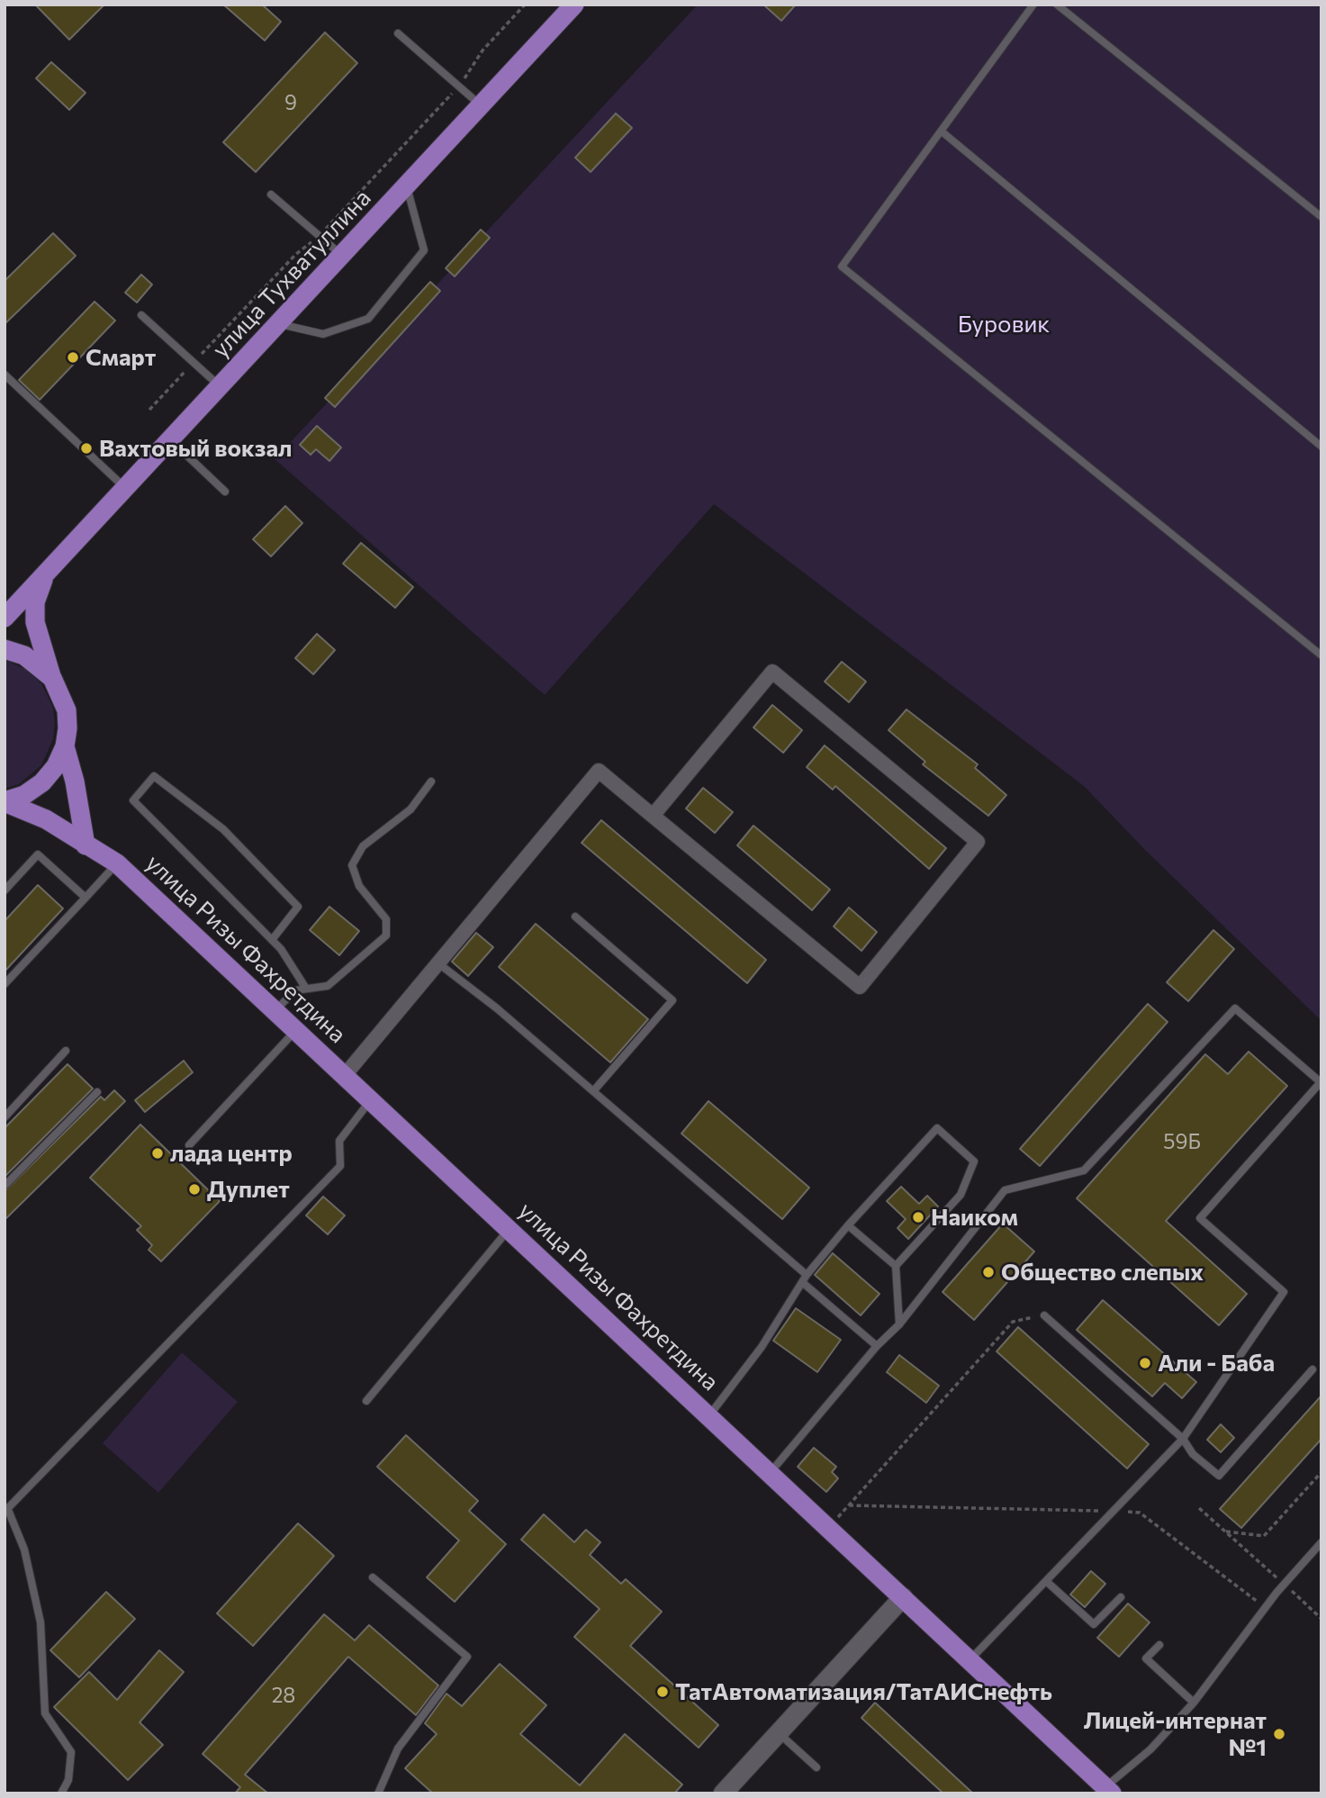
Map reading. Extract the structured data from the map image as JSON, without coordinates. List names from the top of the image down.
{
  "streets": {
    "main road": ["улица Тухватуллина", "улица Ризы Фахретдина"]
  },
  "parks": ["Буровик"],
  "places": [
    "Смарт",
    "Вахтовый вокзал",
    "лада центр",
    "Дуплет",
    "Наиком",
    "Общество слепых",
    "Али - Баба",
    "ТатАвтоматизация/ТатАИСнефть",
    "Лицей-интернат №1"
  ],
  "house_numbers": ["9", "59Б", "28"]
}
